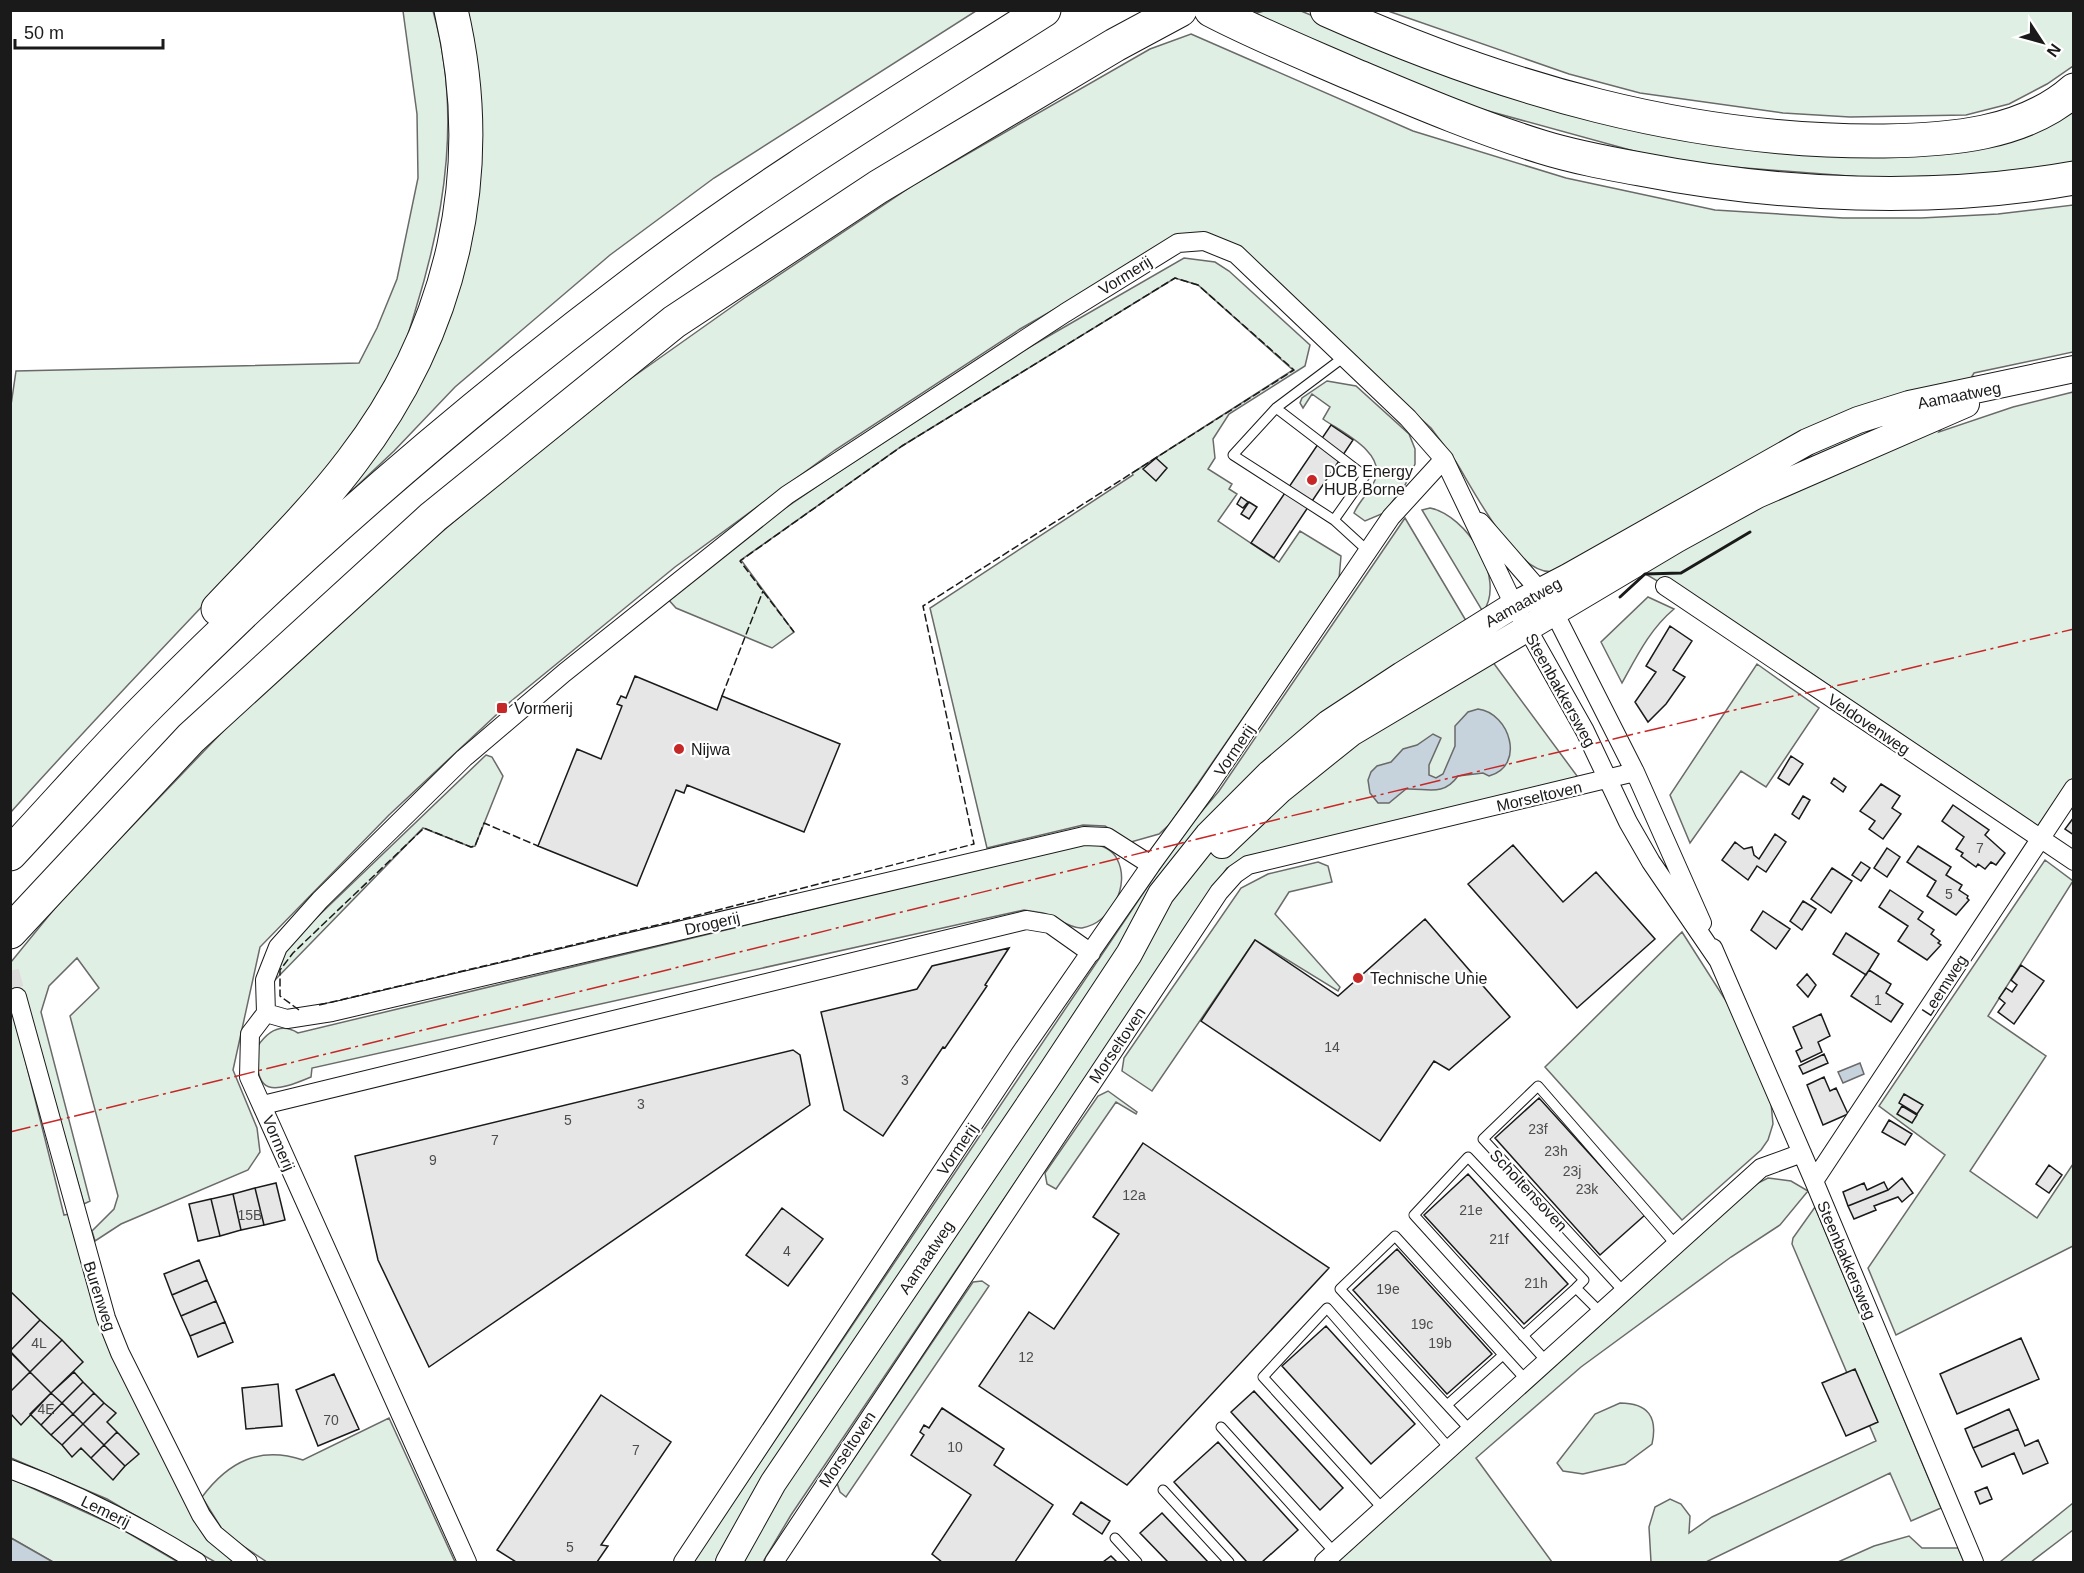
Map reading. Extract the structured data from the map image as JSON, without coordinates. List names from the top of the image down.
{
  "streets": {
    "main road": ["Aamaatweg"],
    "street": [
      "Vormerij",
      "Steenbakkersweg",
      "Veldovenweg",
      "Morseltoven",
      "Drogerij",
      "Leemweg",
      "Burenweg",
      "Lemerij"
    ],
    "lane": ["Scholtensoven"]
  },
  "crossings": [
    ["Vormerij", "Drogerij"],
    ["Aamaatweg", "Steenbakkersweg"],
    ["Steenbakkersweg", "Morseltoven"],
    ["Steenbakkersweg", "Leemweg"],
    ["Veldovenweg", "Leemweg"]
  ],
  "places": {
    "other": ["DCB Energy HUB Borne", "Nijwa", "Technische Unie"],
    "transit": ["Vormerij"]
  },
  "house_numbers": [
    "7",
    "5",
    "1",
    "14",
    "3",
    "3",
    "5",
    "23f",
    "7",
    "23h",
    "9",
    "23j",
    "23k",
    "12a",
    "21e",
    "15B",
    "21f",
    "4",
    "21h",
    "19e",
    "19c",
    "4L",
    "19b",
    "12",
    "4E",
    "70",
    "10",
    "7",
    "5"
  ],
  "scale_bar": "50 m",
  "north": "bottom right"
}
